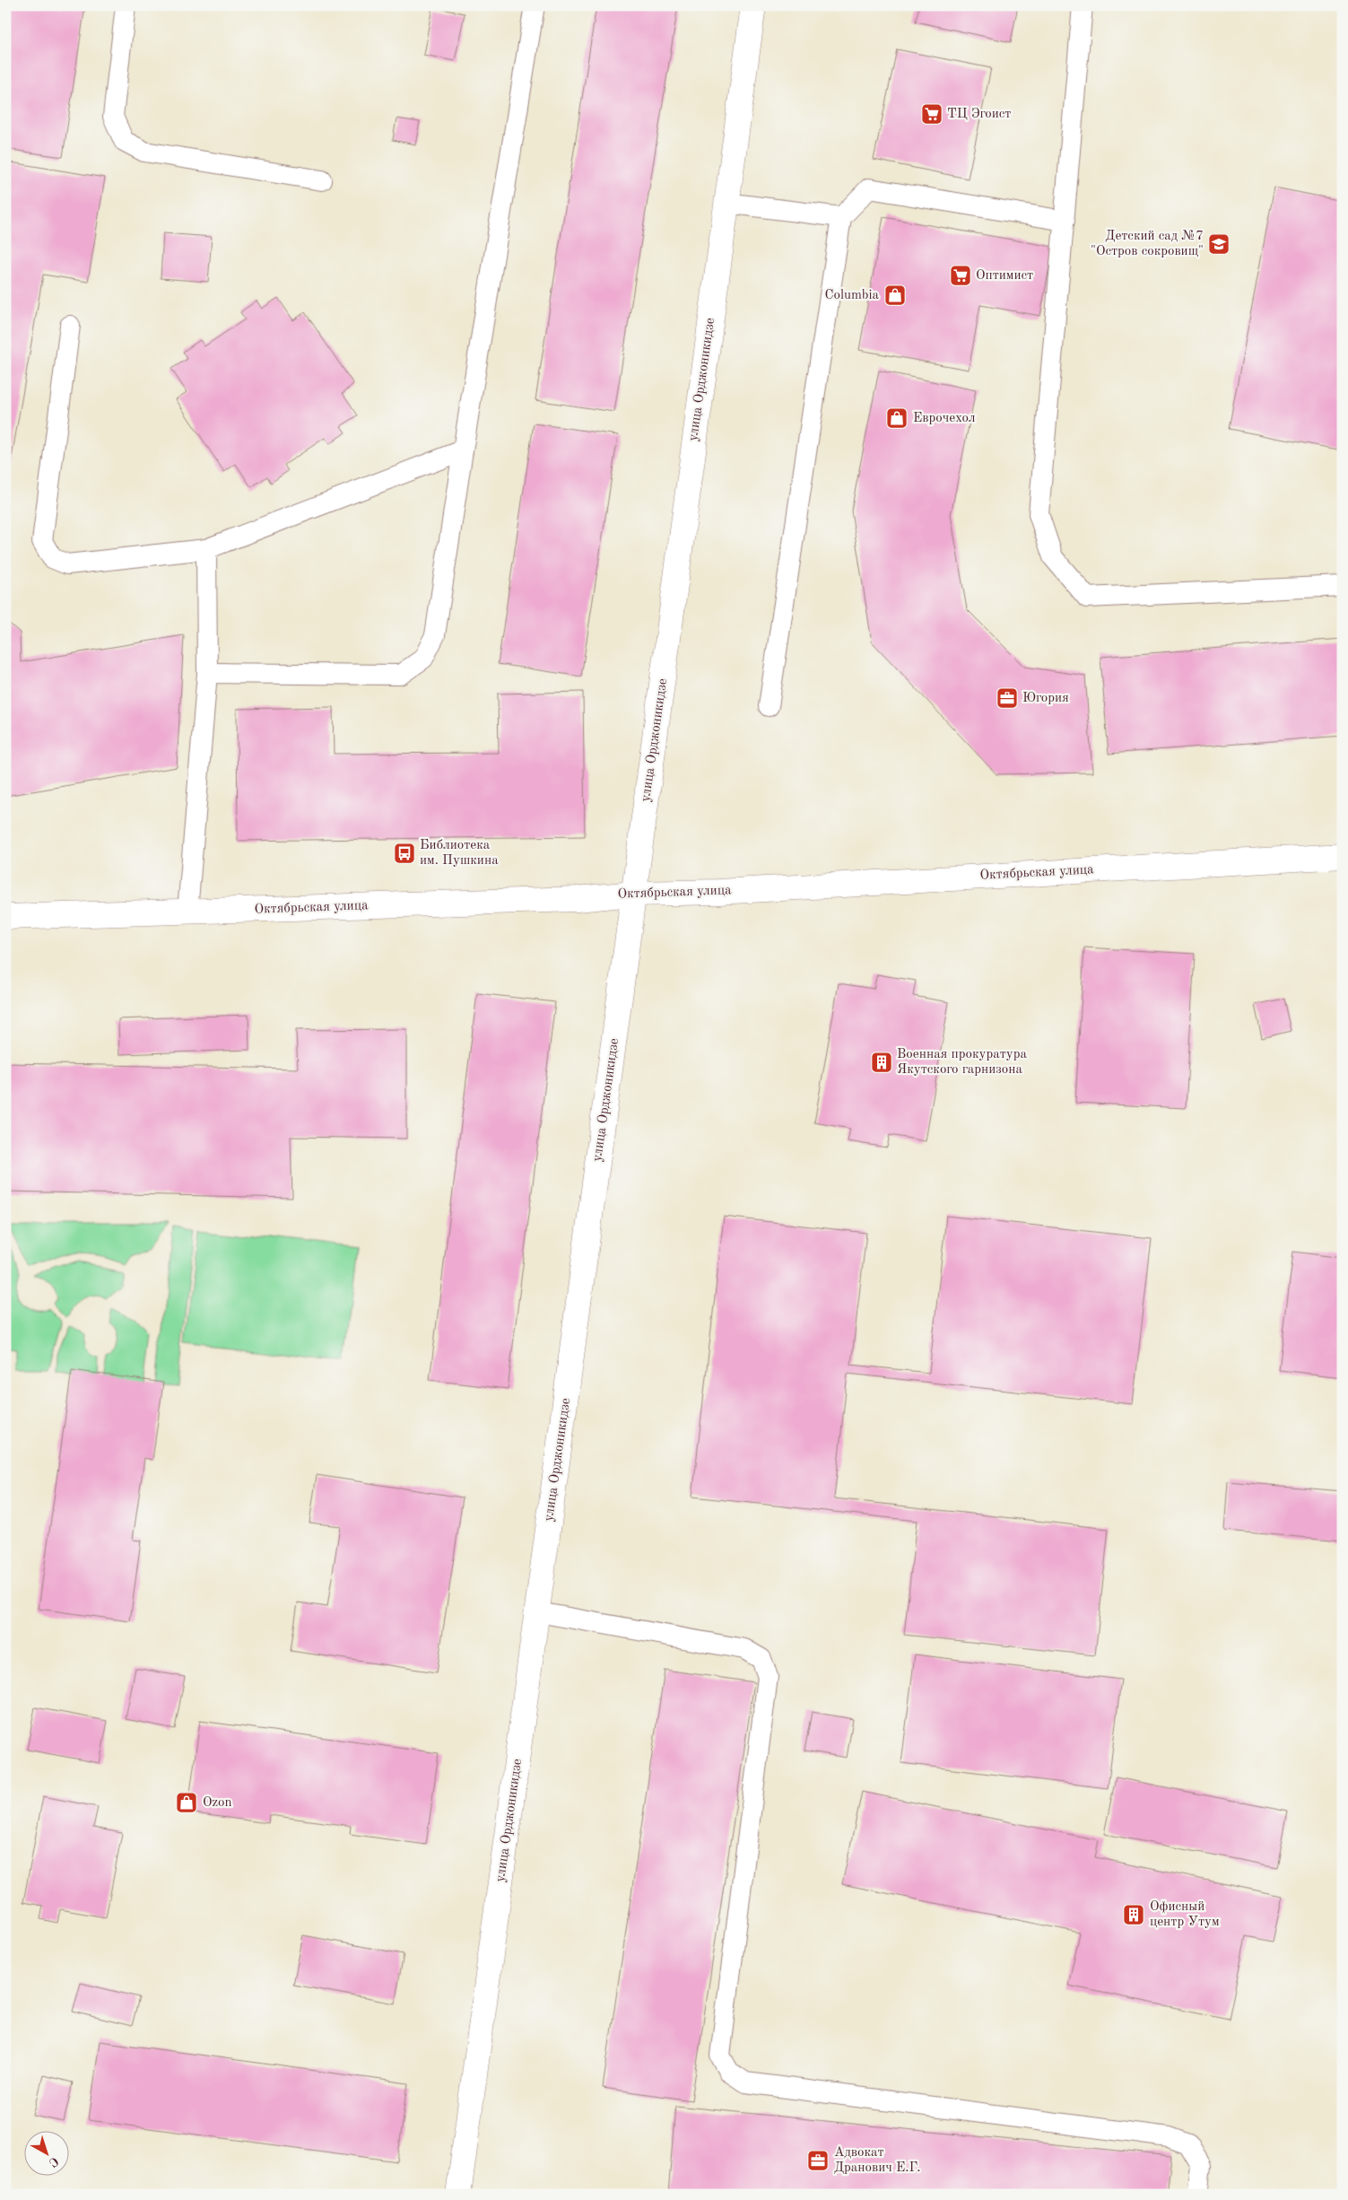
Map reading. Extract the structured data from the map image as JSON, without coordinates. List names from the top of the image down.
{
  "streets": {
    "street": ["улица Орджоникидзе", "Октябрьская улица"]
  },
  "crossings": [
    ["улица Орджоникидзе", "Октябрьская улица"]
  ],
  "places": {
    "supermarket": ["ТЦ Эгоист", "Оптимист"],
    "school or university": ["Детский сад №7 \"Остров сокровищ\""],
    "shop": ["Columbia", "Еврочехол", "Ozon"],
    "office": ["Югория", "Адвокат Дранович Е.Г."],
    "bus stop": ["Библиотека им. Пушкина"],
    "building": ["Военная прокуратура Якутского гарнизона", "Офисный центр Утум"]
  },
  "north": "bottom right"
}
